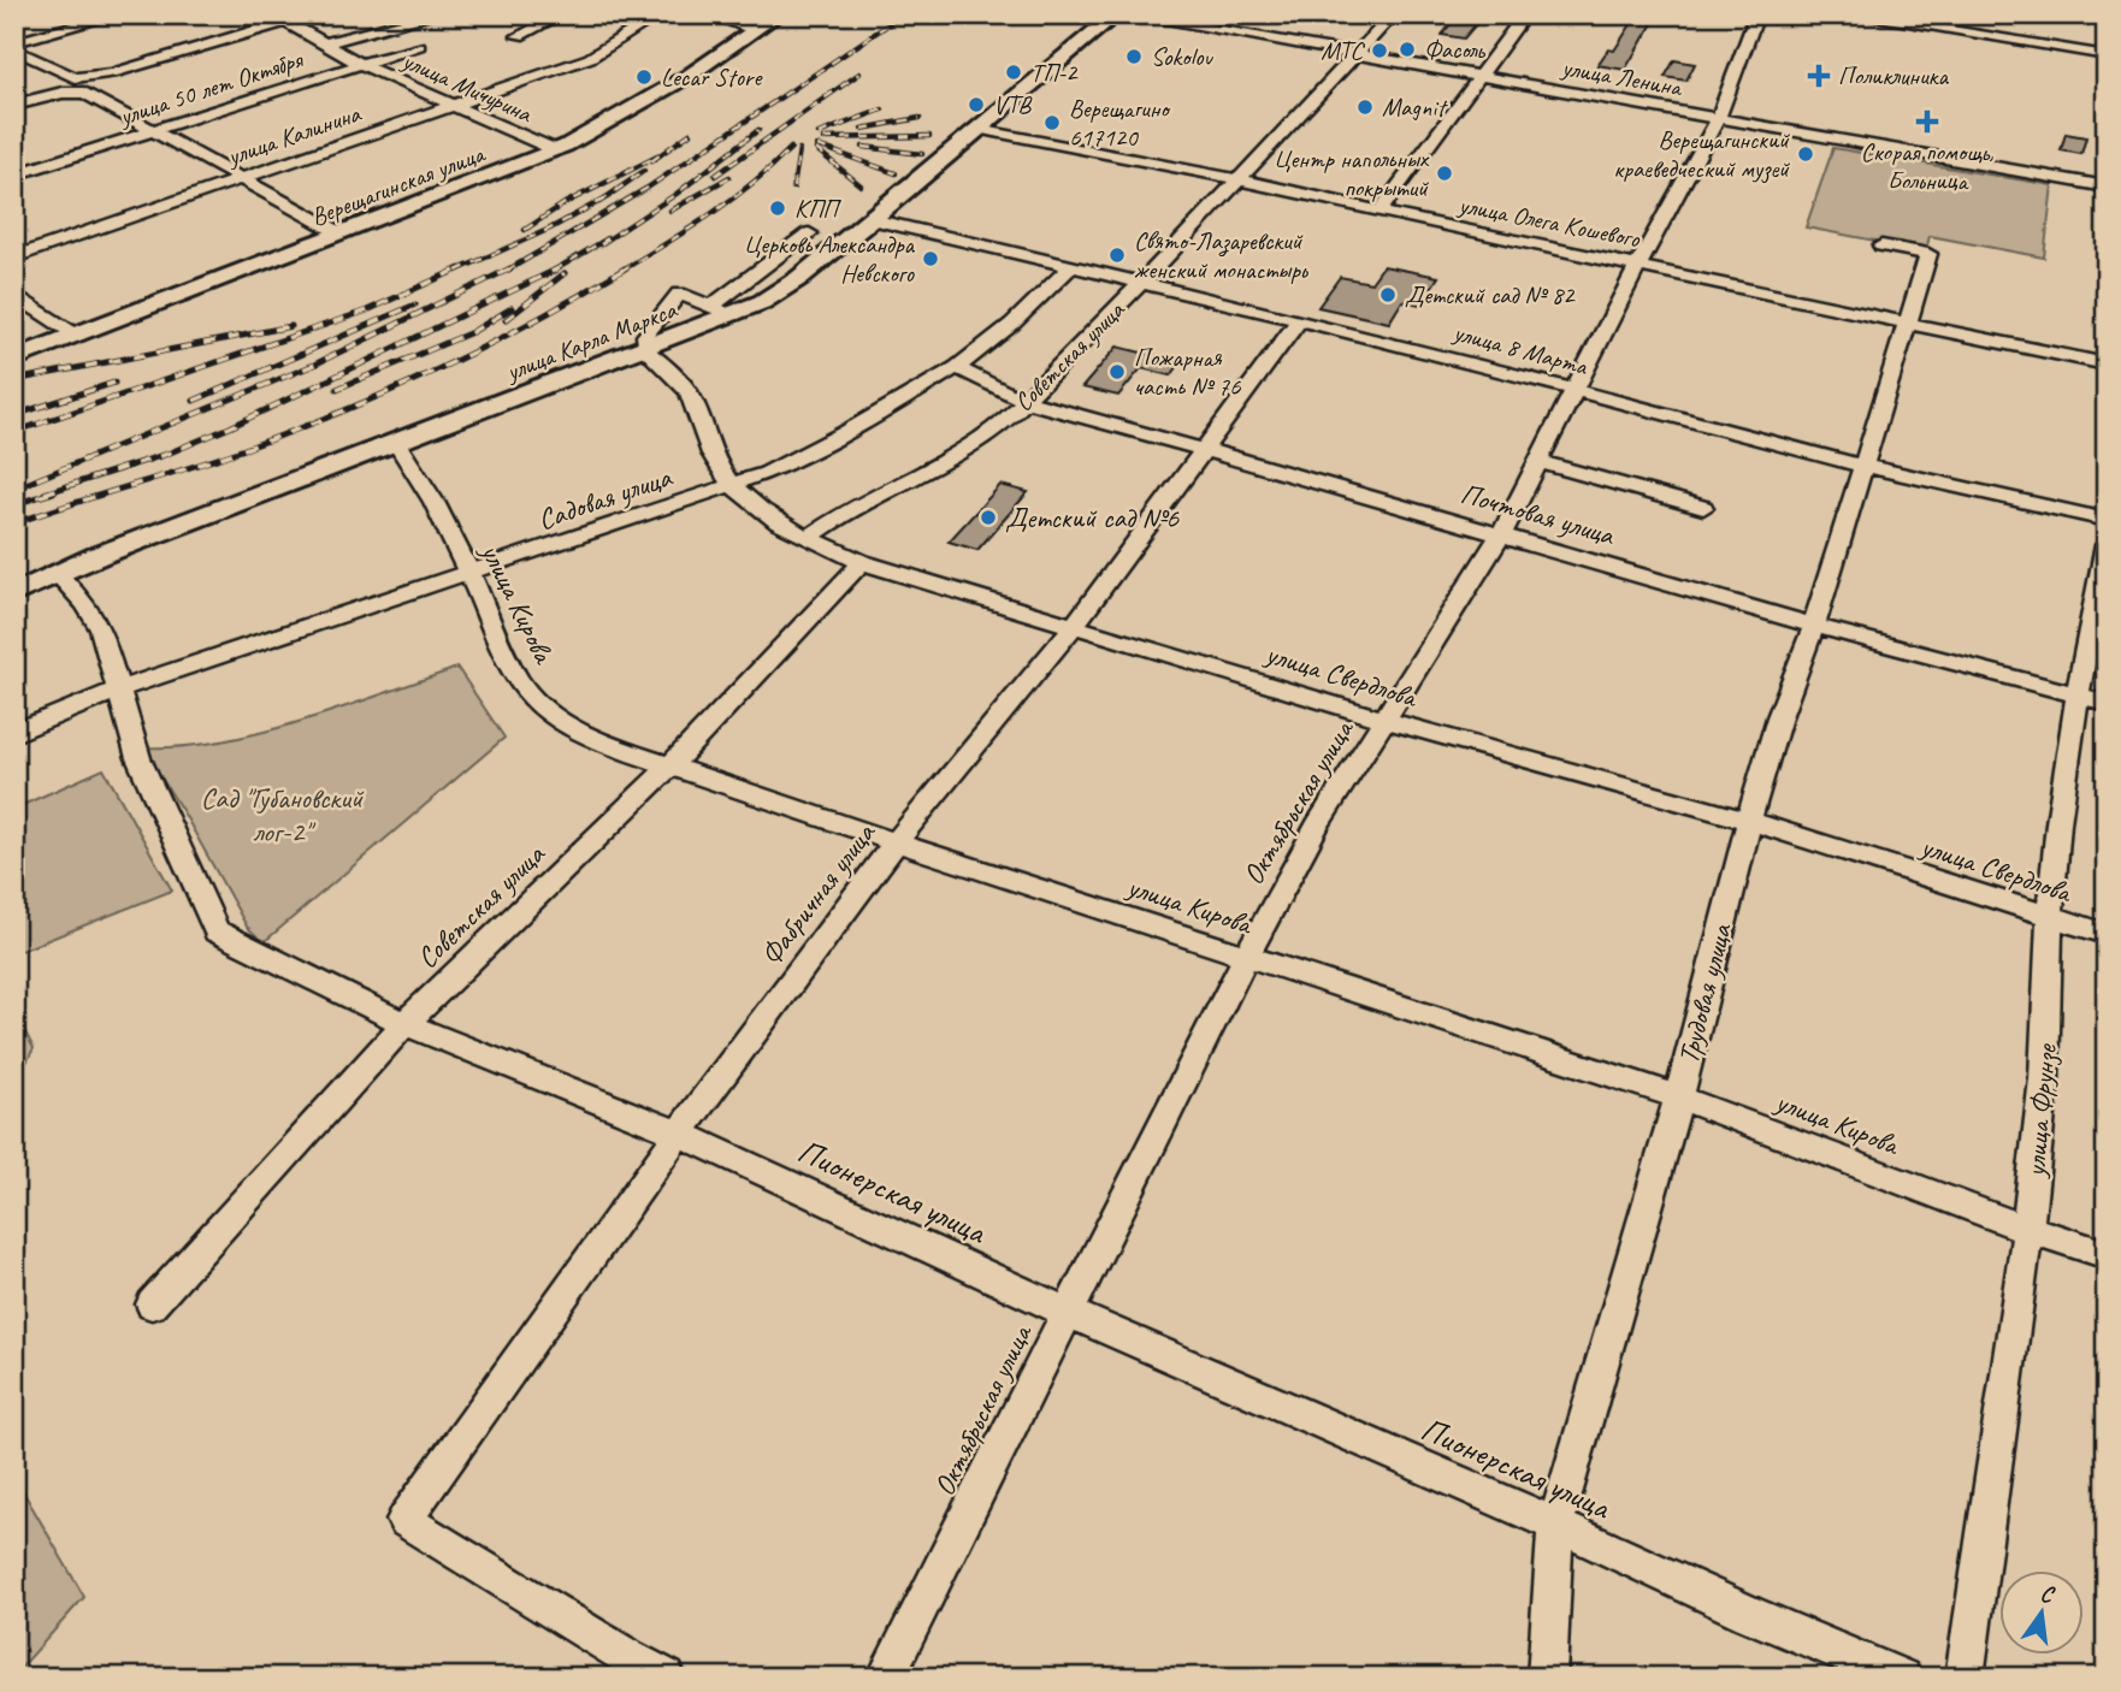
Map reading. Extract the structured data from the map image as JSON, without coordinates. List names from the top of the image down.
{
  "streets": {
    "main road": ["Верещагинская улица", "улица Карла Маркса"],
    "street": [
      "улица Ленина",
      "улица Мичурина",
      "улица 50 лет Октября",
      "улица Калинина",
      "улица Олега Кошевого",
      "улица 8 Марта",
      "Советская улица",
      "Садовая улица",
      "Почтовая улица",
      "улица Кирова",
      "улица Свердлова",
      "Октябрьская улица",
      "Фабричная улица",
      "Трудовая улица",
      "улица Фрунзе",
      "Пионерская улица"
    ]
  },
  "crossings": [
    ["улица Ленина", "Советская улица"],
    ["улица Ленина", "Октябрьская улица"],
    ["улица Мичурина", "улица 50 лет Октября"],
    ["улица Мичурина", "улица Калинина"],
    ["улица Мичурина", "Верещагинская улица"],
    ["улица Олега Кошевого", "улица Карла Маркса"],
    ["улица Олега Кошевого", "Советская улица"],
    ["улица Олега Кошевого", "Октябрьская улица"],
    ["улица Олега Кошевого", "Трудовая улица"],
    ["улица Карла Маркса", "улица 8 Марта"],
    ["улица Карла Маркса", "улица Кирова"],
    ["улица Карла Маркса", "улица Свердлова"],
    ["улица Карла Маркса", "Пионерская улица"],
    ["улица 8 Марта", "Советская улица"],
    ["улица 8 Марта", "Садовая улица"],
    ["улица 8 Марта", "Октябрьская улица"],
    ["улица 8 Марта", "Фабричная улица"],
    ["улица 8 Марта", "Трудовая улица"],
    ["Советская улица", "Почтовая улица"],
    ["Советская улица", "улица Кирова"],
    ["Советская улица", "улица Свердлова"],
    ["Советская улица", "Пионерская улица"],
    ["Садовая улица", "Почтовая улица"],
    ["Садовая улица", "улица Кирова"],
    ["Садовая улица", "улица Свердлова"],
    ["Садовая улица", "Пионерская улица"],
    ["Почтовая улица", "Октябрьская улица"],
    ["Почтовая улица", "Фабричная улица"],
    ["Почтовая улица", "Трудовая улица"],
    ["Почтовая улица", "улица Фрунзе"],
    ["улица Кирова", "Октябрьская улица"],
    ["улица Кирова", "Фабричная улица"],
    ["улица Кирова", "Трудовая улица"],
    ["улица Кирова", "улица Фрунзе"],
    ["улица Свердлова", "Октябрьская улица"],
    ["улица Свердлова", "Фабричная улица"],
    ["улица Свердлова", "Трудовая улица"],
    ["улица Свердлова", "улица Фрунзе"],
    ["Октябрьская улица", "Пионерская улица"],
    ["Фабричная улица", "Пионерская улица"],
    ["Трудовая улица", "Пионерская улица"]
  ],
  "parks": ["Сад \"Губановский лог-2\""],
  "places": {
    "other": [
      "Фасоль",
      "МТС",
      "Sokolov",
      "ТП-2",
      "Lecar Store",
      "VTB",
      "Magnit",
      "Верещагино 617120",
      "Верещагинский краеведческий музей",
      "Центр напольных покрытий",
      "КПП",
      "Свято-Лазаревский женский монастырь",
      "Церковь Александра Невского",
      "Детский сад № 82",
      "Пожарная часть № 76",
      "Детский сад №6"
    ],
    "health": ["Поликлиника", "Скорая помощь, Больница"]
  },
  "north": "top"
}
